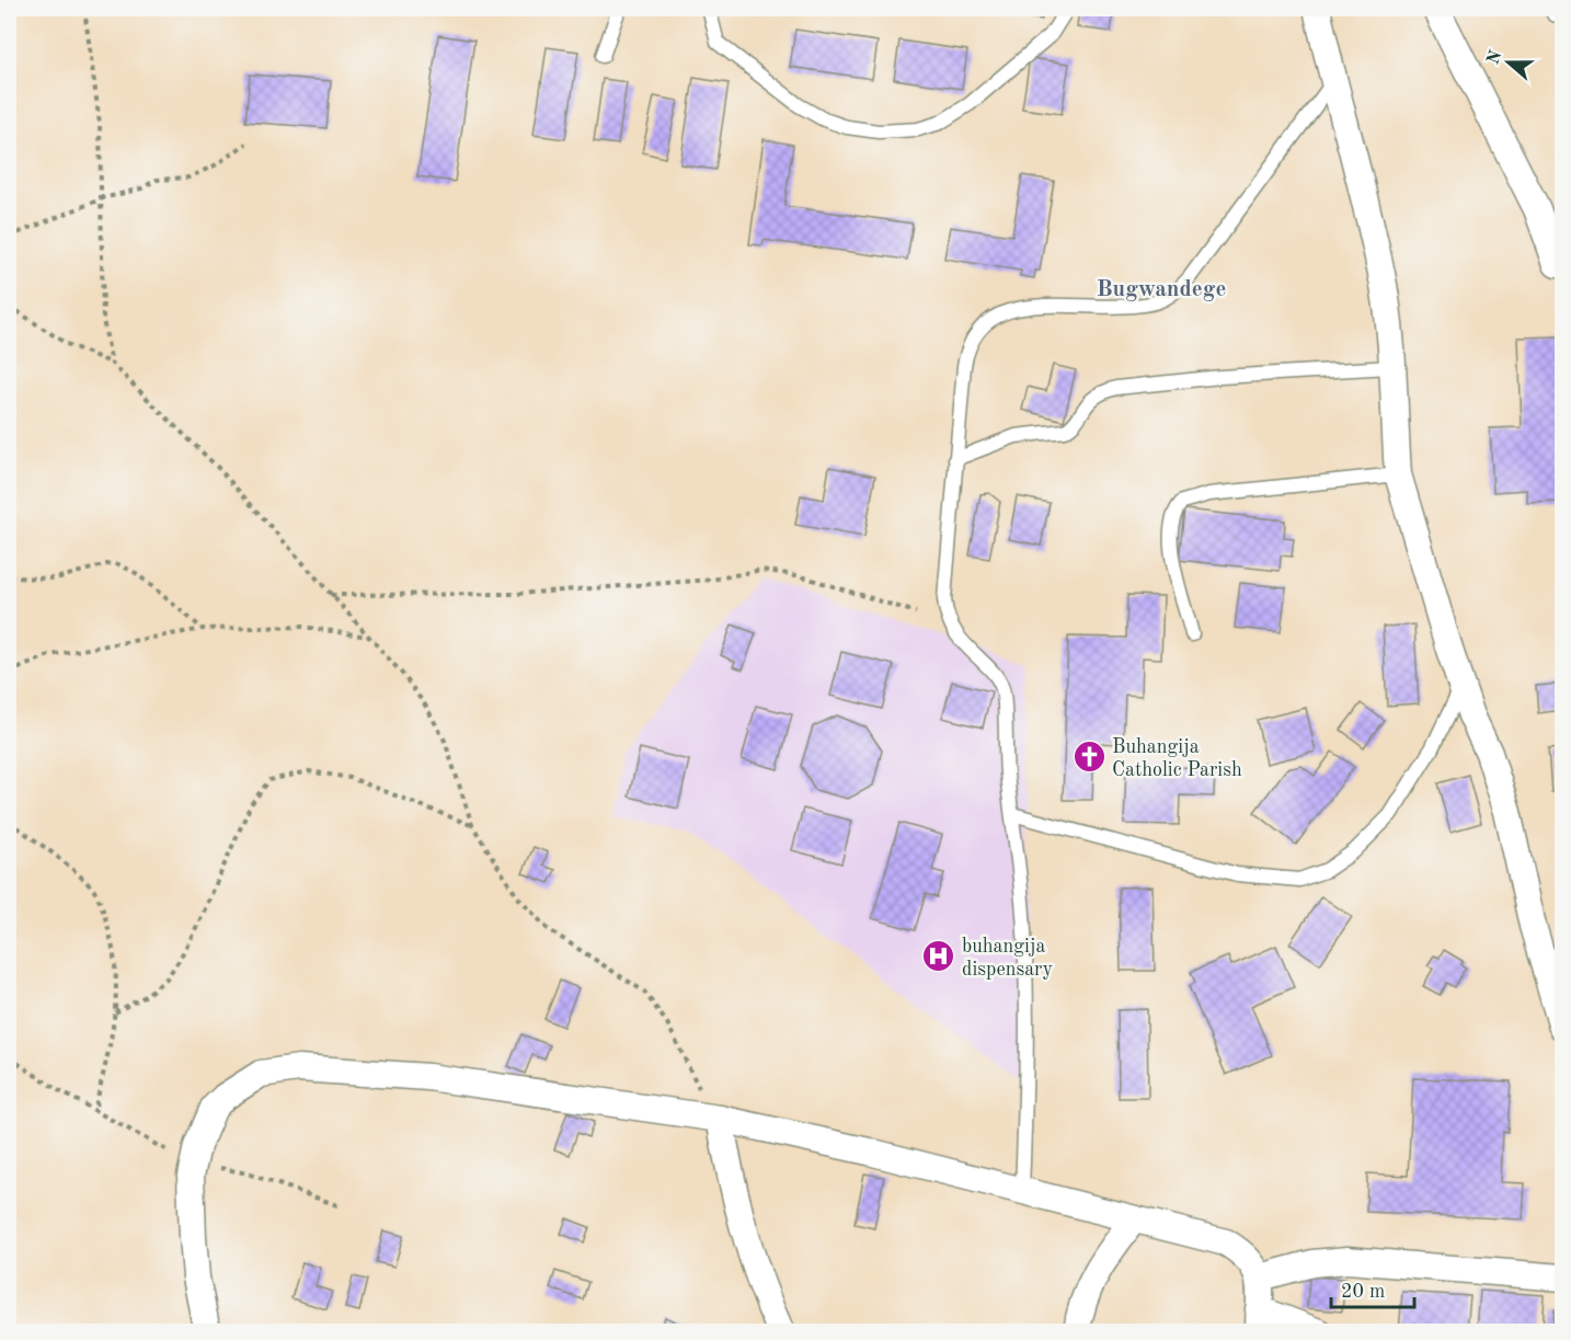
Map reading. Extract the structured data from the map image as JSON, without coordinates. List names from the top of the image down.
{
  "districts": ["Bugwandege"],
  "places": {
    "church": ["Buhangija Catholic Parish"],
    "hospital": ["buhangija dispensary"]
  },
  "scale_bar": "20 m",
  "north": "left"
}
